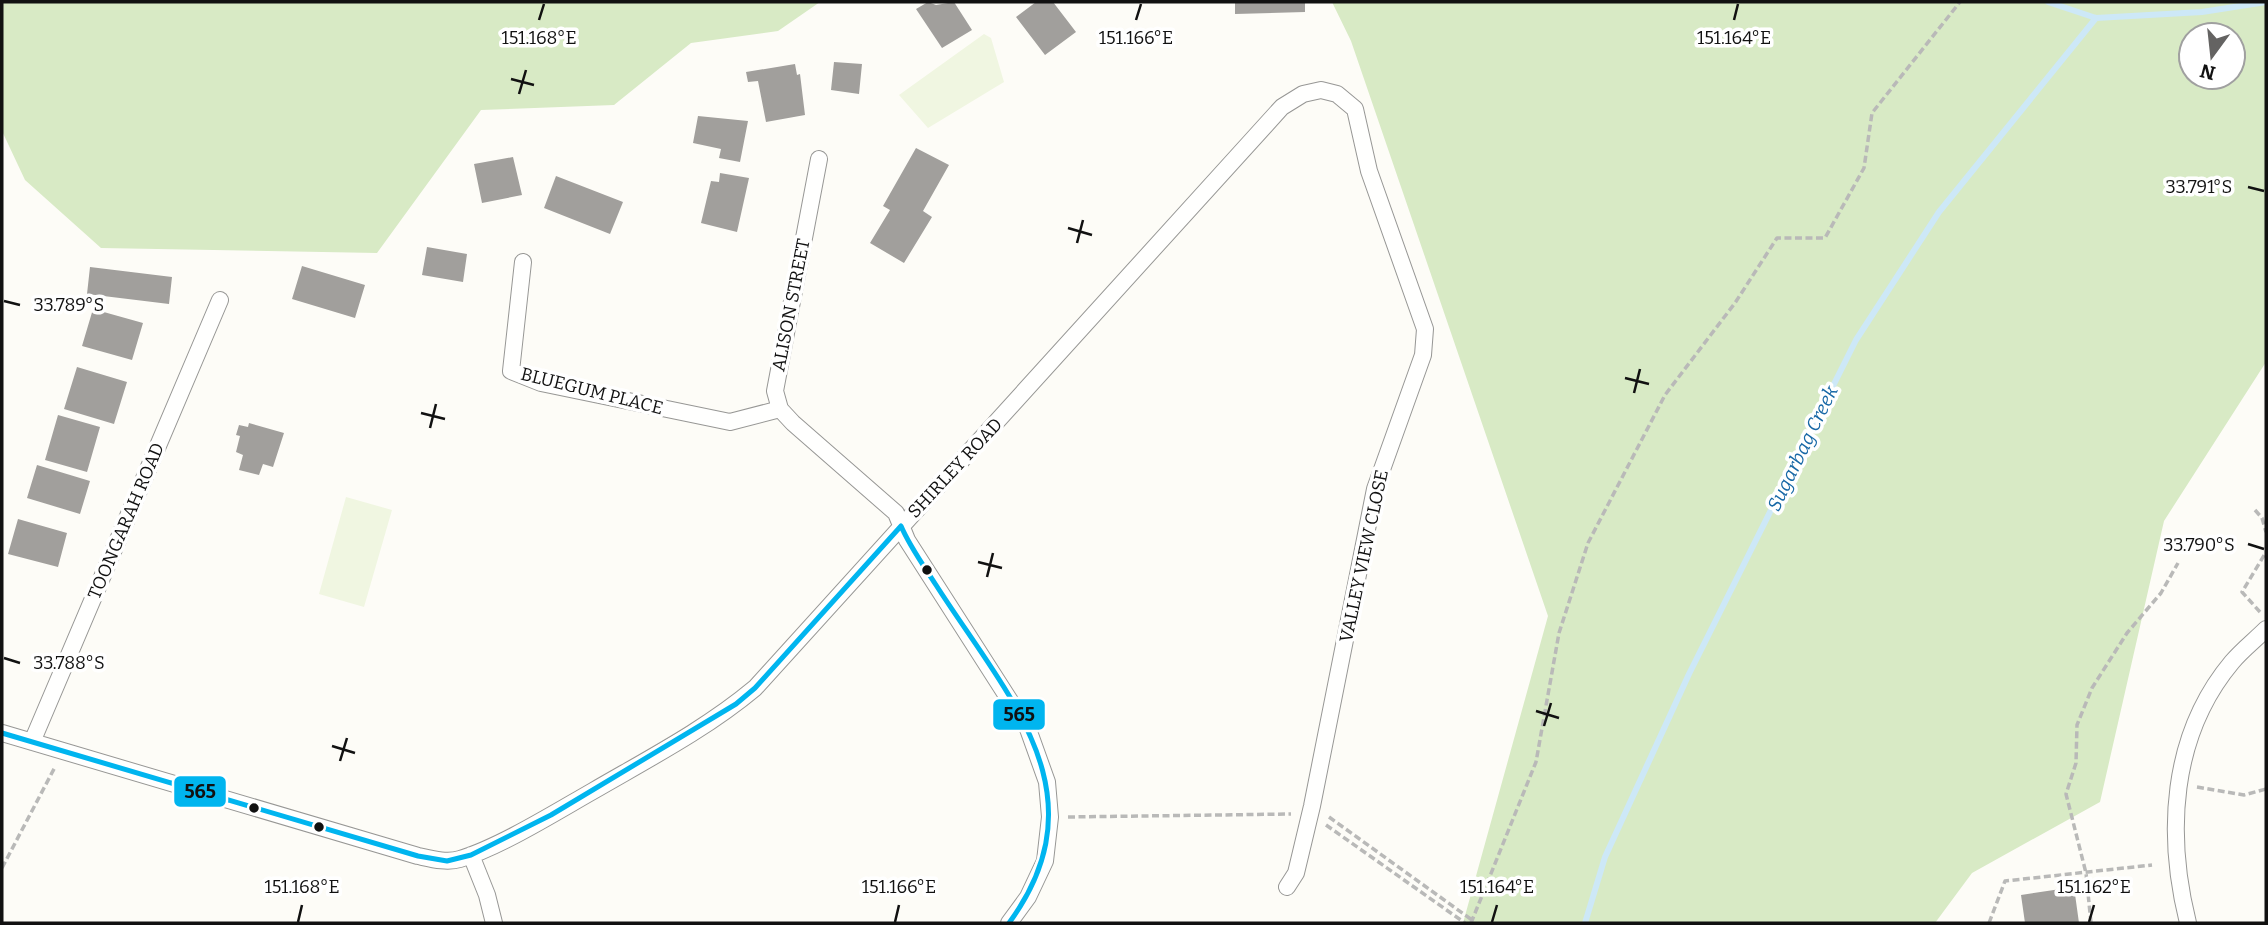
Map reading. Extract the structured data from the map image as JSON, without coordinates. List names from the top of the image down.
{
  "streets": {
    "street": [
      "ALISON STREET",
      "BLUEGUM PLACE",
      "SHIRLEY ROAD",
      "TOONGARAH ROAD",
      "VALLEY VIEW CLOSE"
    ]
  },
  "crossings": [
    ["ALISON STREET", "BLUEGUM PLACE"],
    ["SHIRLEY ROAD", "TOONGARAH ROAD"],
    ["SHIRLEY ROAD", "VALLEY VIEW CLOSE"]
  ],
  "water": ["Sugarbag Creek"],
  "lines": ["transit line 565"],
  "north": "bottom",
  "coordinates": [
    "151.168°E",
    "151.166°E",
    "151.164°E",
    "33.791°S",
    "33.789°S",
    "33.790°S",
    "33.788°S",
    "151.162°E"
  ]
}
